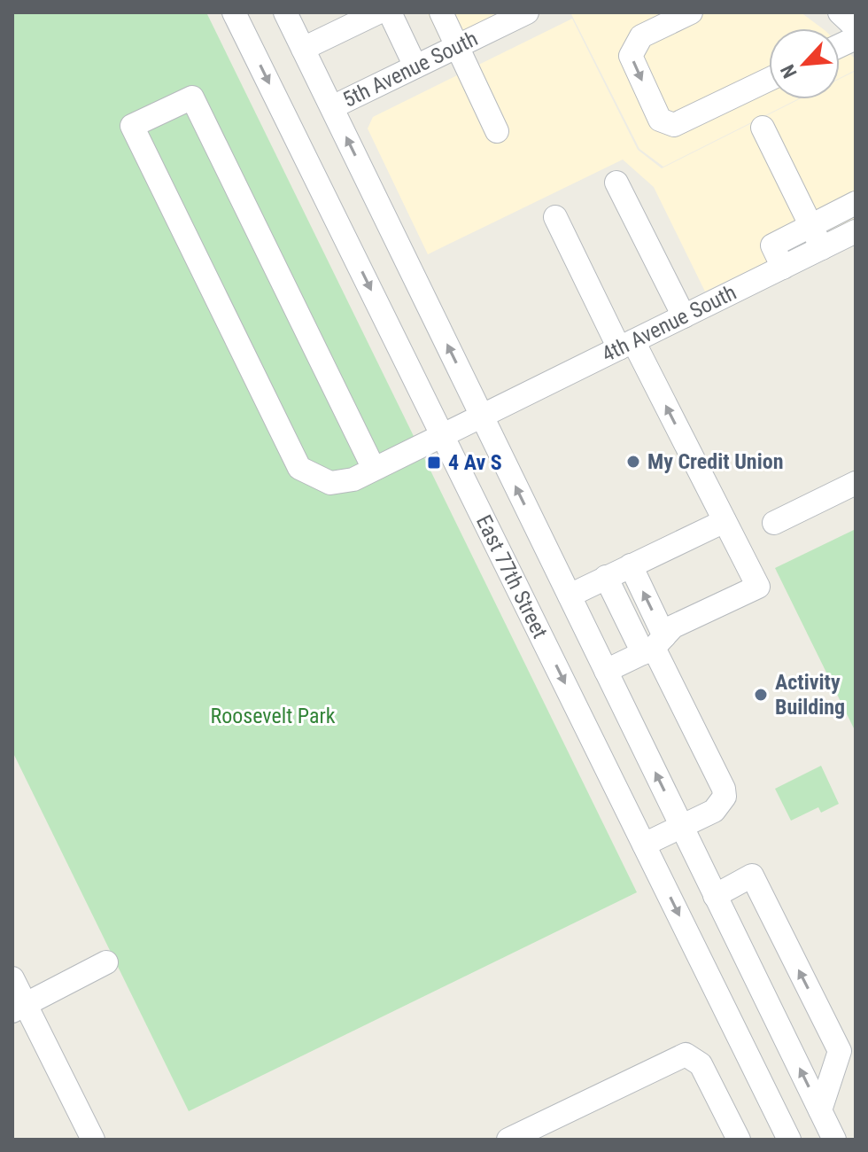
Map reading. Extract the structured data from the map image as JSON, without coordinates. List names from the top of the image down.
{
  "streets": {
    "street": ["5th Avenue South", "4th Avenue South", "East 77th Street"]
  },
  "crossings": [
    ["5th Avenue South", "East 77th Street"],
    ["4th Avenue South", "East 77th Street"]
  ],
  "parks": ["Roosevelt Park"],
  "places": {
    "other": ["My Credit Union", "Activity Building"],
    "transit": ["4 Av S"]
  },
  "north": "bottom left"
}
